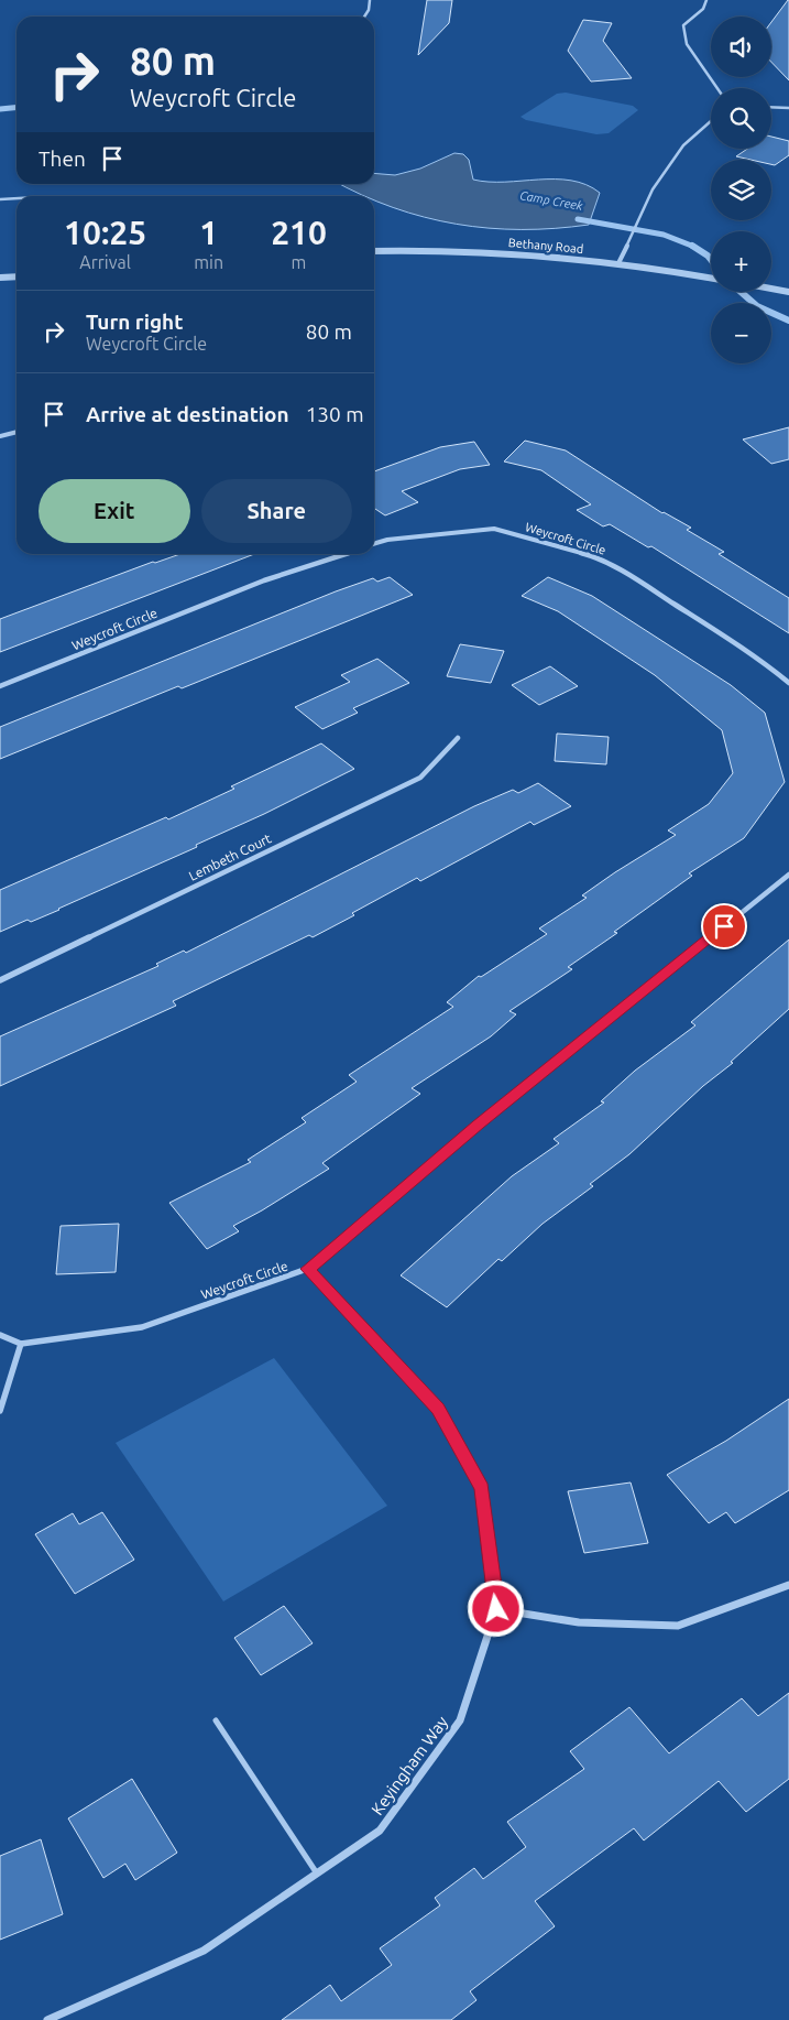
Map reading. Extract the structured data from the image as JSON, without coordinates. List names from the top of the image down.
{
  "streets": {
    "street": [
      "Bethany Road",
      "Weycroft Circle",
      "Lembeth Court",
      "Keyingham Way"
    ]
  },
  "crossings": [
    ["Weycroft Circle", "Keyingham Way"]
  ],
  "water": ["Camp Creek"],
  "page": {
    "map_buttons": ["+", "−"],
    "turn": ["80 m", "Weycroft Circle"],
    "then": "Then",
    "eta": [
      "10:25",
      "Arrival",
      "1",
      "min",
      "210",
      "m"
    ],
    "list": [
      {
        "name": "Turn right",
        "note": "Weycroft Circle",
        "value": "80 m"
      },
      {
        "name": "Arrive at destination",
        "value": "130 m"
      }
    ],
    "buttons": ["Exit", "Share"]
  }
}
